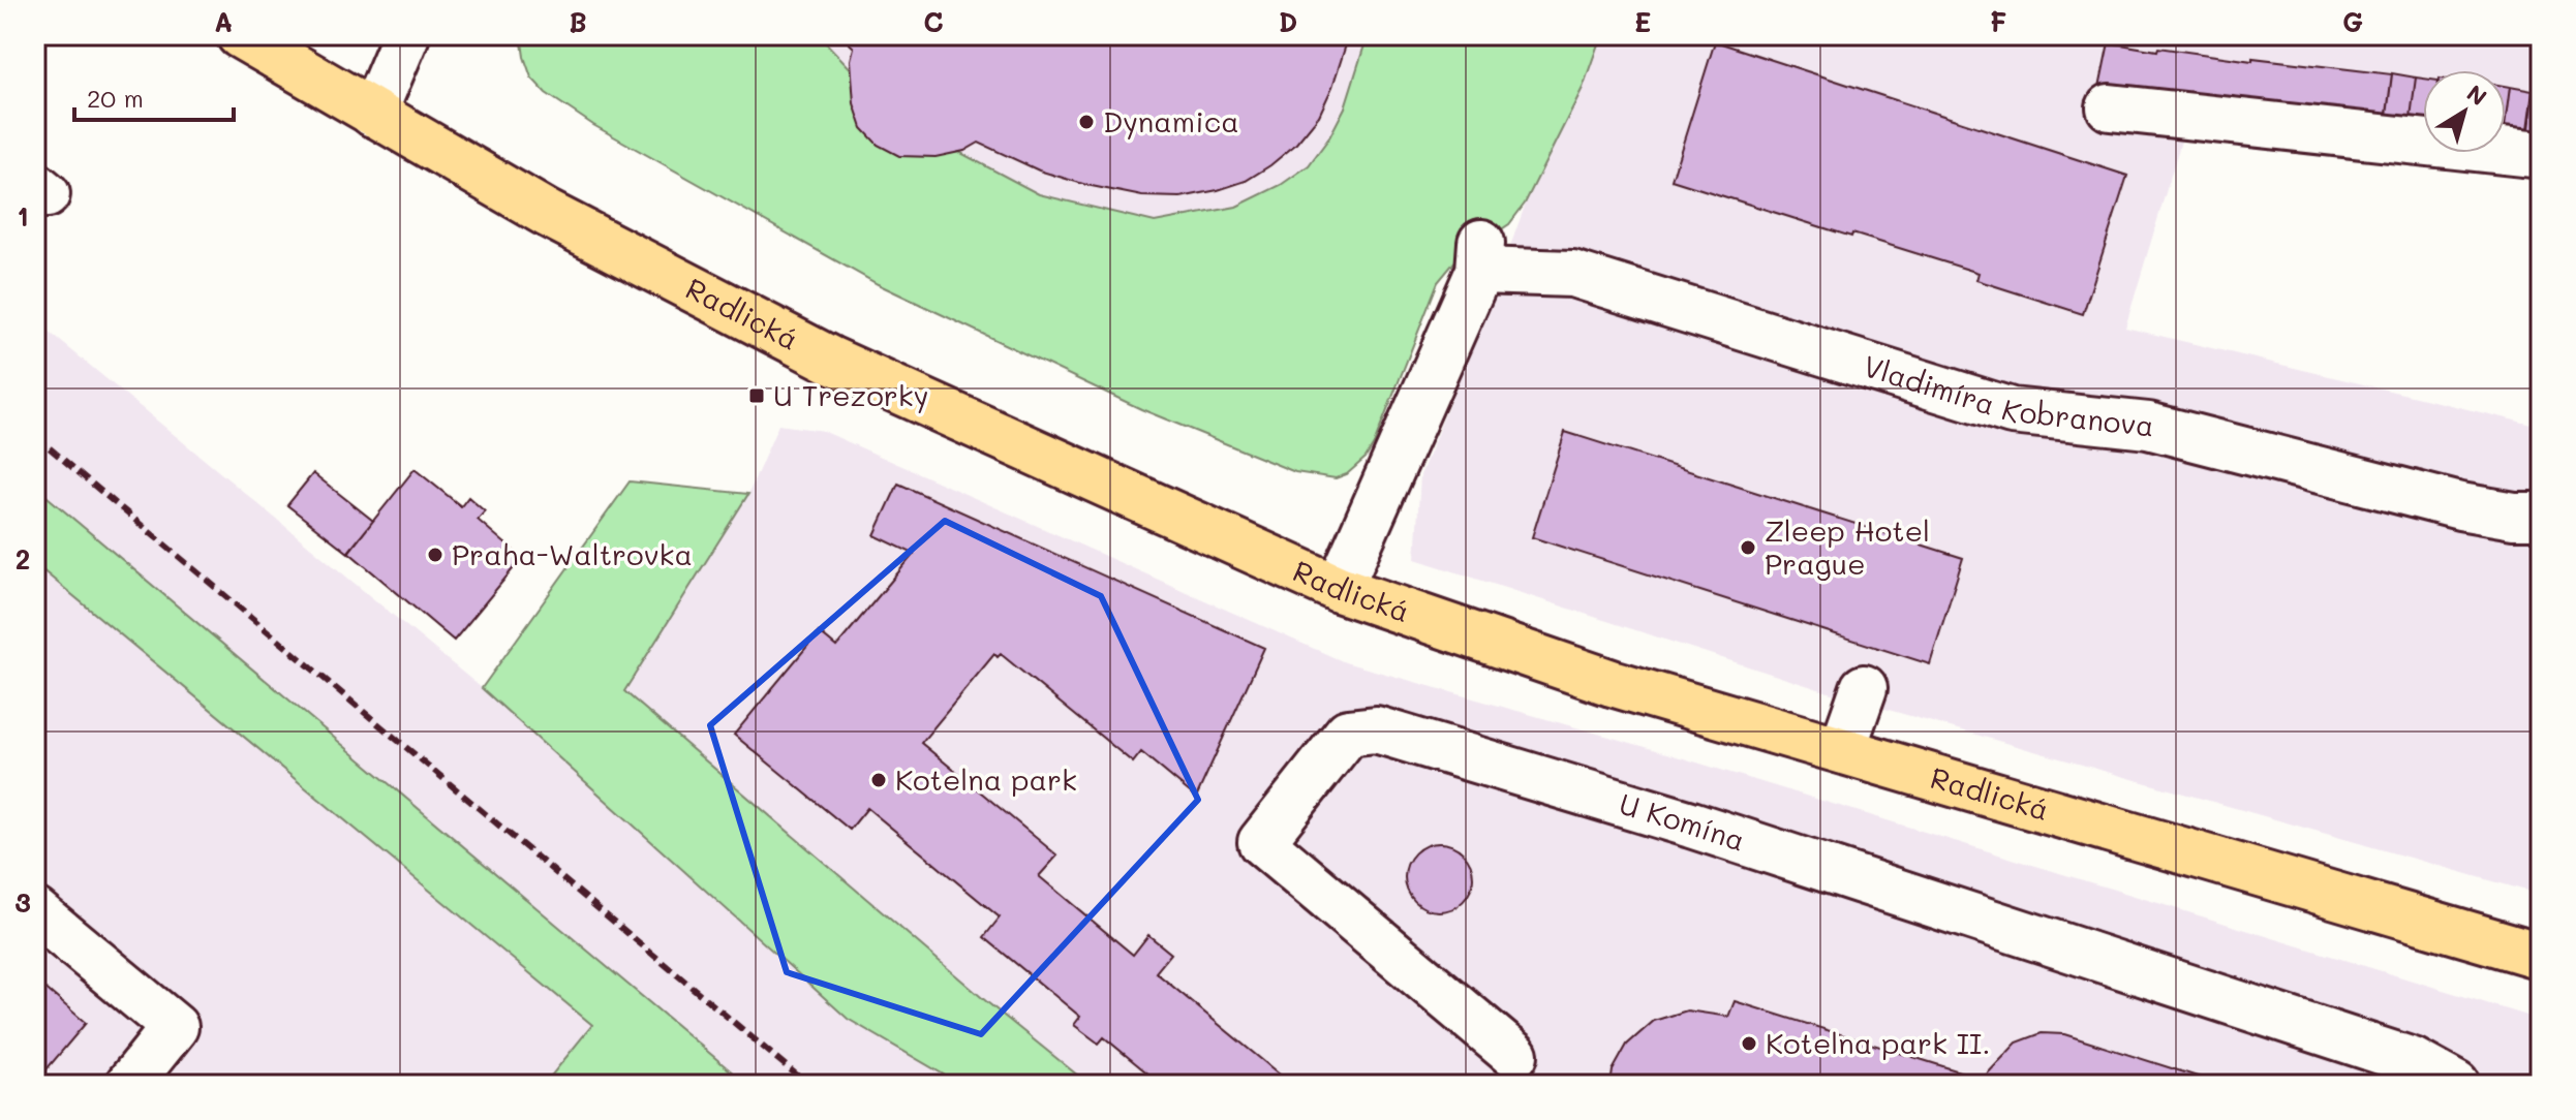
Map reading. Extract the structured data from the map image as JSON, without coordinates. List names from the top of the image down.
{
  "streets": {
    "main road": ["Radlická"],
    "street": ["Vladimíra Kobranova", "U Komína"]
  },
  "crossings": [
    ["Radlická", "Vladimíra Kobranova"]
  ],
  "places": {
    "other": [
      "Dynamica",
      "Zleep Hotel Prague",
      "Praha-Waltrovka",
      "Kotelna park",
      "Kotelna park II."
    ],
    "transit": ["U Trezorky"]
  },
  "scale_bar": "20 m",
  "north": "top right",
  "grid": {
    "columns": [
      "A",
      "B",
      "C",
      "D",
      "E",
      "F",
      "G"
    ],
    "rows": ["1", "2", "3"]
  }
}
